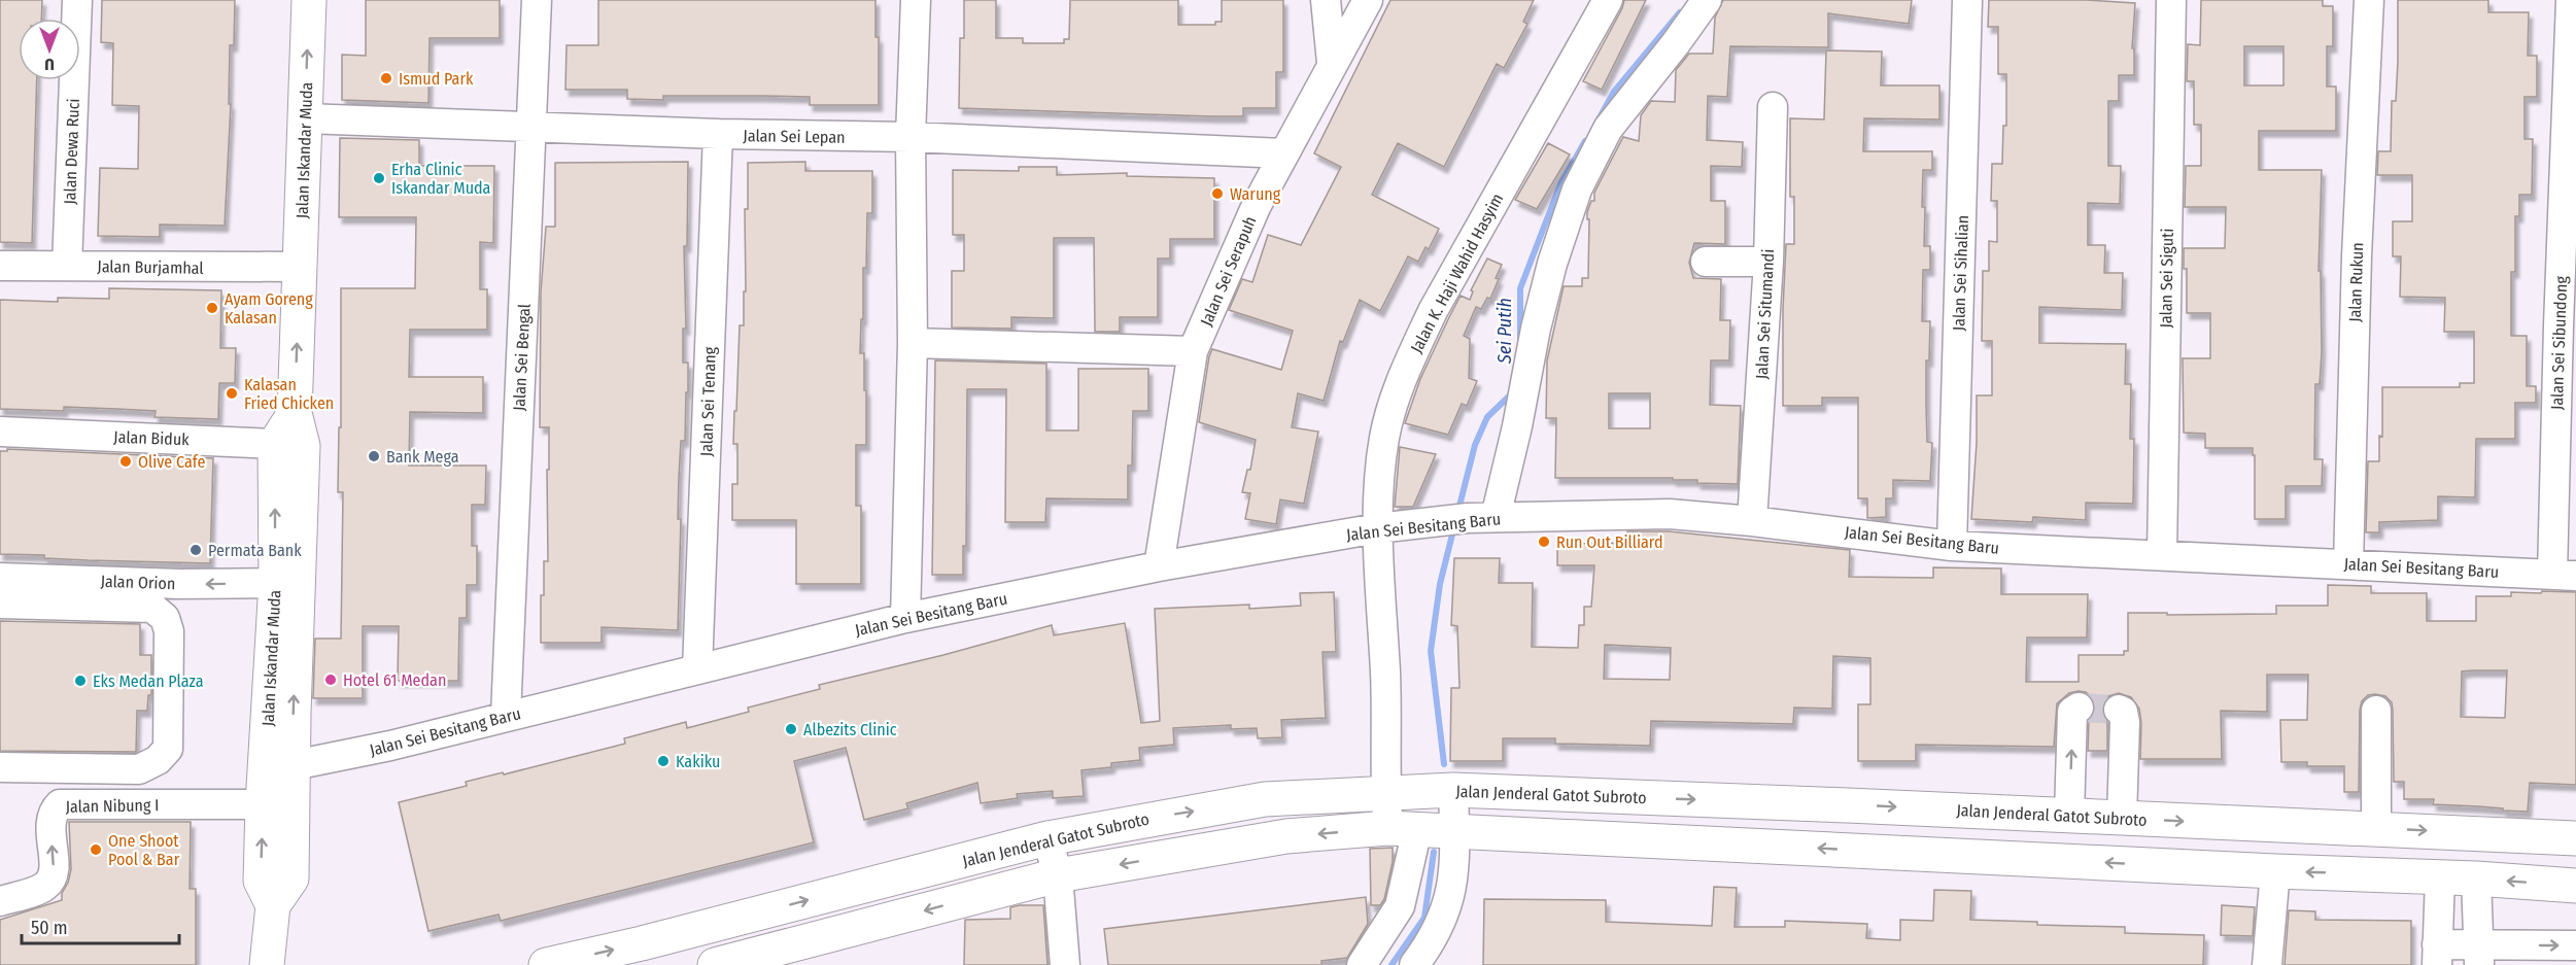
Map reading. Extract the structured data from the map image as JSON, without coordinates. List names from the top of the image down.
{
  "streets": {
    "main road": ["Jalan Iskandar Muda", "Jalan Jenderal Gatot Subroto"],
    "street": [
      "Jalan Sei Lepan",
      "Jalan Dewa Ruci",
      "Jalan Burjamhal",
      "Jalan Sei Serapuh",
      "Jalan K. Haji Wahid Hasyim",
      "Jalan Sei Sihalian",
      "Jalan Sei Siguti",
      "Jalan Rukun",
      "Jalan Sei Situmandi",
      "Jalan Sei Sibundong",
      "Jalan Sei Bengal",
      "Jalan Sei Tenang",
      "Jalan Biduk",
      "Jalan Sei Besitang Baru",
      "Jalan Orion",
      "Jalan Nibung I"
    ]
  },
  "crossings": [
    ["Jalan Sei Lepan", "Jalan Iskandar Muda"],
    ["Jalan Sei Lepan", "Jalan Sei Serapuh"],
    ["Jalan Sei Lepan", "Jalan Sei Bengal"],
    ["Jalan Sei Lepan", "Jalan Sei Tenang"],
    ["Jalan Iskandar Muda", "Jalan Burjamhal"],
    ["Jalan Iskandar Muda", "Jalan Biduk"],
    ["Jalan Iskandar Muda", "Jalan Sei Besitang Baru"],
    ["Jalan Iskandar Muda", "Jalan Orion"],
    ["Jalan Iskandar Muda", "Jalan Nibung I"],
    ["Jalan Dewa Ruci", "Jalan Burjamhal"],
    ["Jalan Sei Serapuh", "Jalan Sei Besitang Baru"],
    ["Jalan K. Haji Wahid Hasyim", "Jalan Sei Besitang Baru"],
    ["Jalan K. Haji Wahid Hasyim", "Jalan Jenderal Gatot Subroto"],
    ["Jalan Sei Sihalian", "Jalan Sei Besitang Baru"],
    ["Jalan Sei Siguti", "Jalan Sei Besitang Baru"],
    ["Jalan Rukun", "Jalan Sei Besitang Baru"],
    ["Jalan Sei Situmandi", "Jalan Sei Besitang Baru"],
    ["Jalan Sei Sibundong", "Jalan Sei Besitang Baru"],
    ["Jalan Sei Bengal", "Jalan Sei Besitang Baru"],
    ["Jalan Sei Tenang", "Jalan Sei Besitang Baru"]
  ],
  "one_way": ["Jalan Orion", "Jalan Nibung I"],
  "water": ["Sei Putih"],
  "places": [
    "Ismud Park",
    "Erha Clinic Iskandar Muda",
    "Warung",
    "Ayam Goreng Kalasan",
    "Kalasan Fried Chicken",
    "Bank Mega",
    "Olive Cafe",
    "Run Out Billiard",
    "Permata Bank",
    "Hotel 61 Medan",
    "Eks Medan Plaza",
    "Albezits Clinic",
    "Kakiku",
    "One Shoot Pool & Bar"
  ],
  "scale_bar": "50 m",
  "north": "bottom"
}
